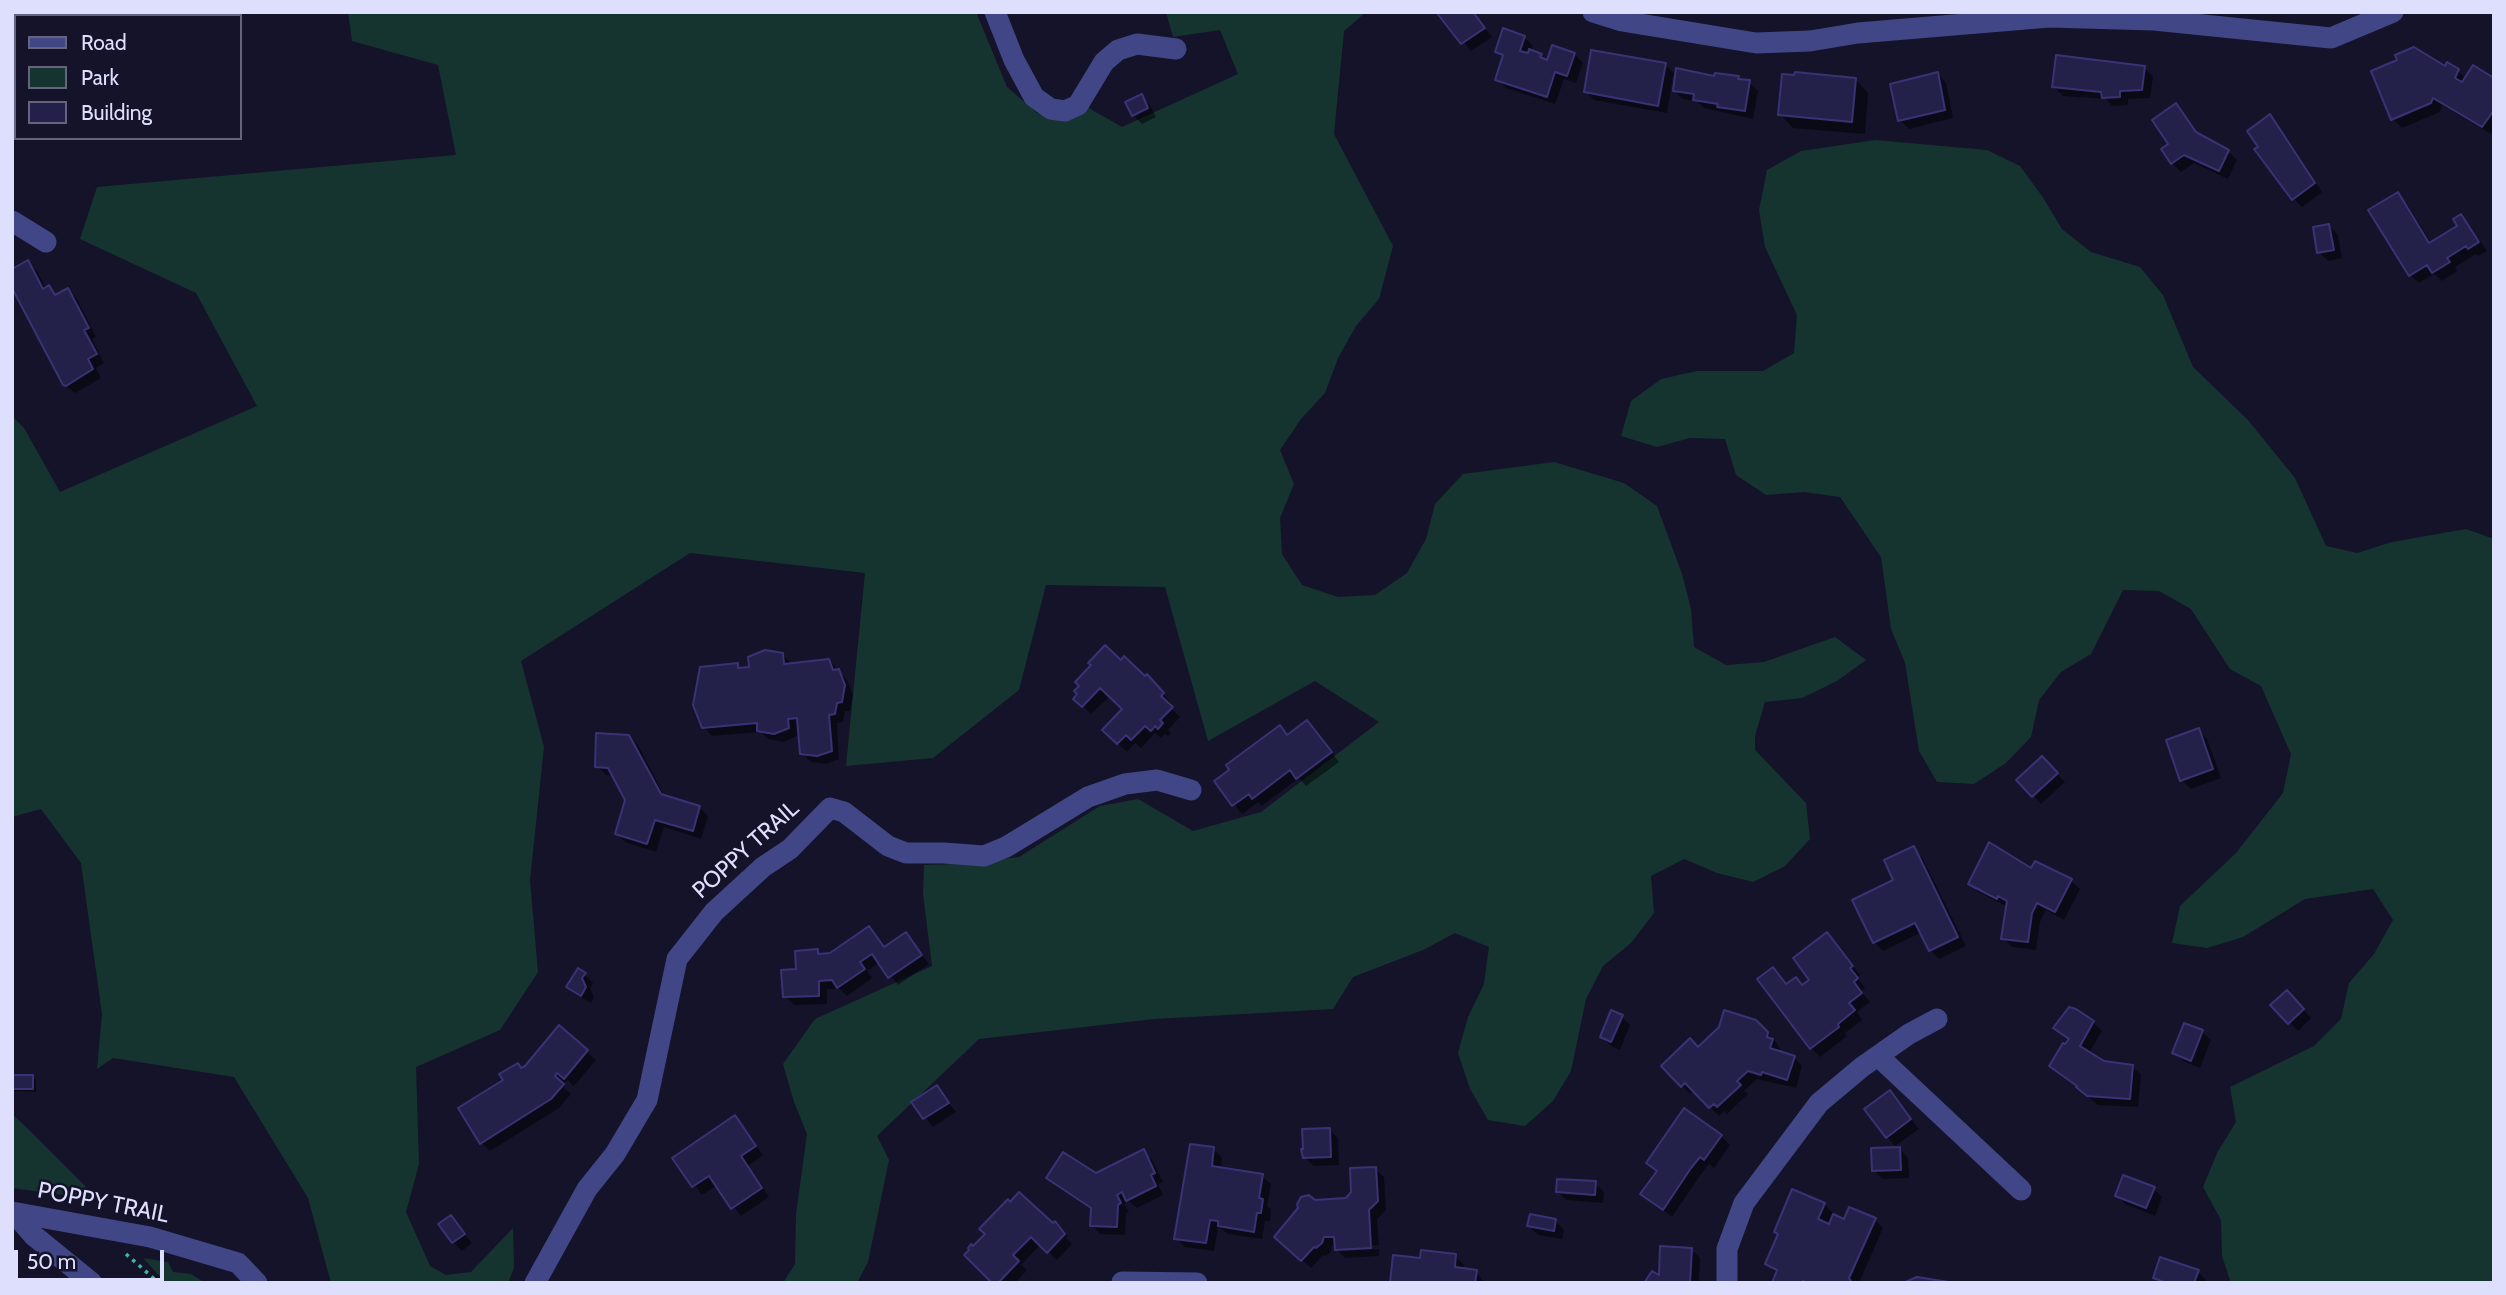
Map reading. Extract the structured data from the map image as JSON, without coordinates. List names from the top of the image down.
{
  "streets": {
    "street": ["POPPY TRAIL"]
  },
  "legend": ["Road", "Park", "Building"],
  "scale_bar": "50 m"
}
